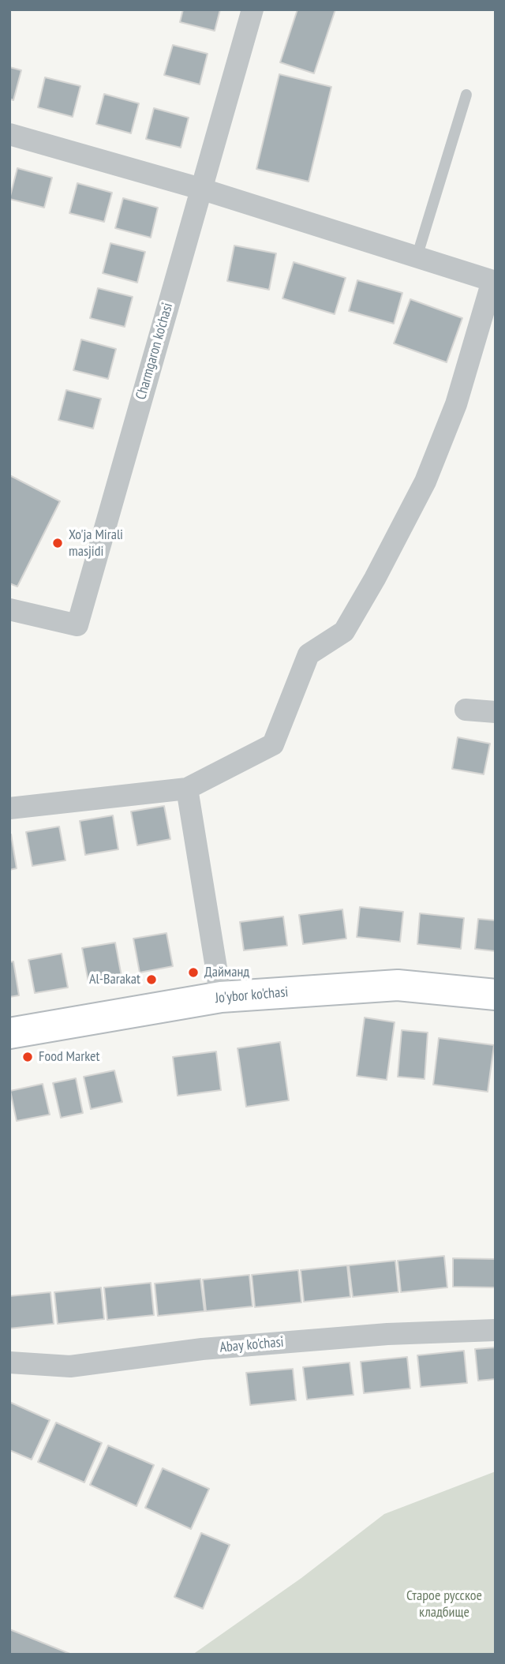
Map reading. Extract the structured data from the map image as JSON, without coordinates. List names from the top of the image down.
{
  "streets": {
    "street": ["Charmgaron ko'chasi", "Jo'ybor ko'chasi", "Abay ko'chasi"]
  },
  "parks": ["Старое русское кладбище"],
  "places": [
    "Xo'ja Mirali masjidi",
    "Дайманд",
    "Al-Barakat",
    "Food Market"
  ]
}
